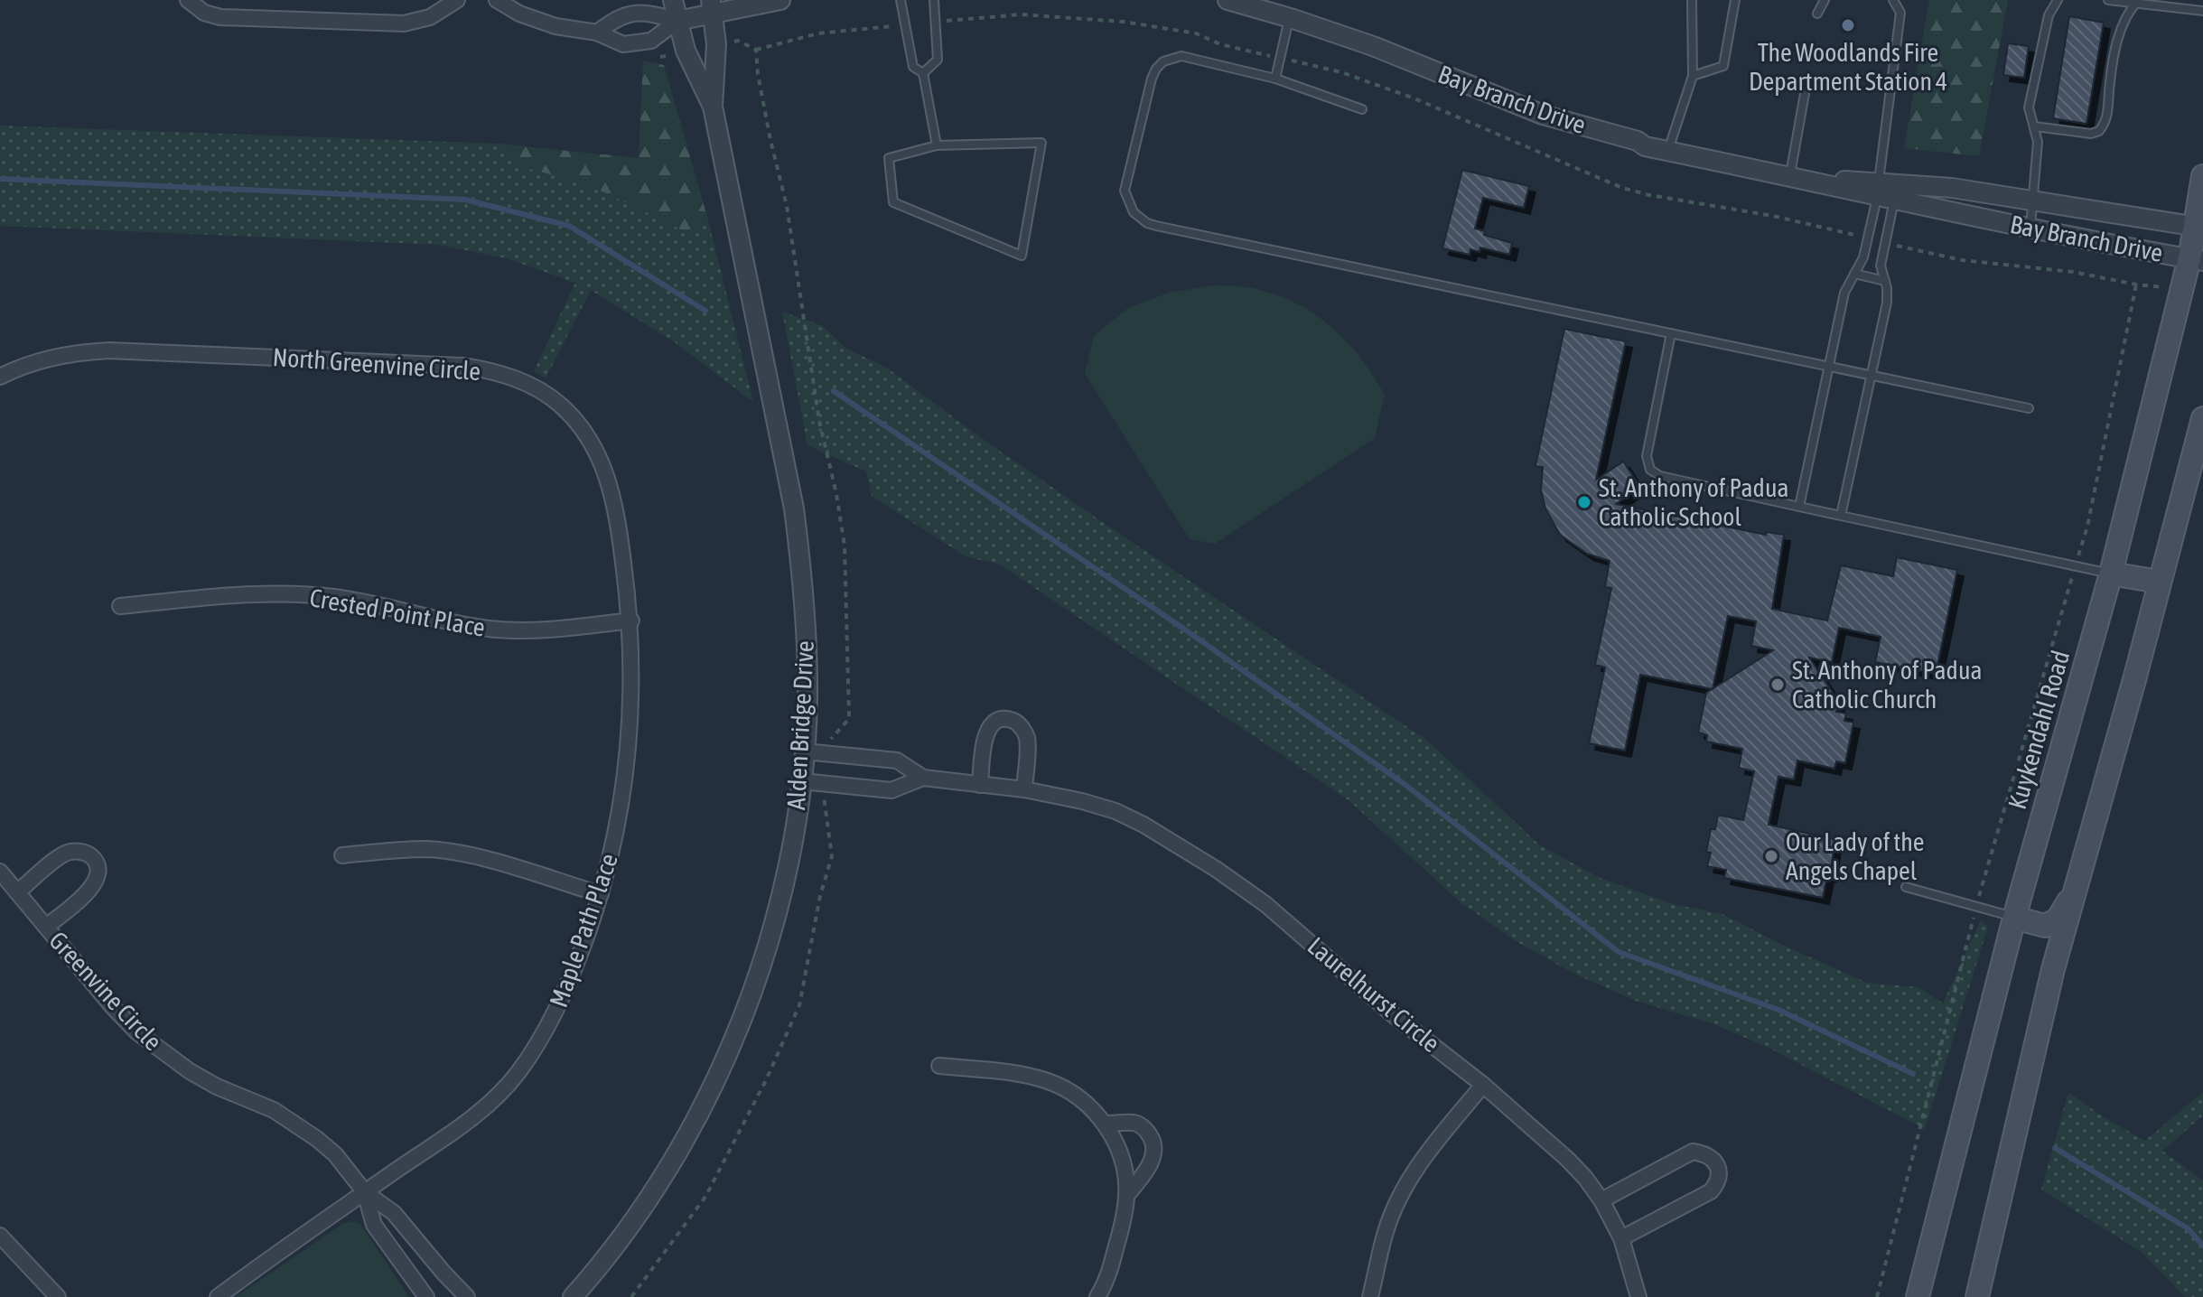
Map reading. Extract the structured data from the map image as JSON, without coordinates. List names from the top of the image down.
{
  "streets": {
    "main road": ["Kuykendahl Road"],
    "street": [
      "Bay Branch Drive",
      "North Greenvine Circle",
      "Crested Point Place",
      "Alden Bridge Drive",
      "Maple Path Place",
      "Greenvine Circle",
      "Laurelhurst Circle"
    ]
  },
  "crossings": [
    ["Bay Branch Drive", "Kuykendahl Road"],
    ["North Greenvine Circle", "Crested Point Place"],
    ["North Greenvine Circle", "Maple Path Place"],
    ["Crested Point Place", "Maple Path Place"],
    ["Alden Bridge Drive", "Laurelhurst Circle"],
    ["Maple Path Place", "Greenvine Circle"]
  ],
  "places": [
    "The Woodlands Fire Department Station 4",
    "St. Anthony of Padua Catholic School",
    "St. Anthony of Padua Catholic Church",
    "Our Lady of the Angels Chapel"
  ]
}
